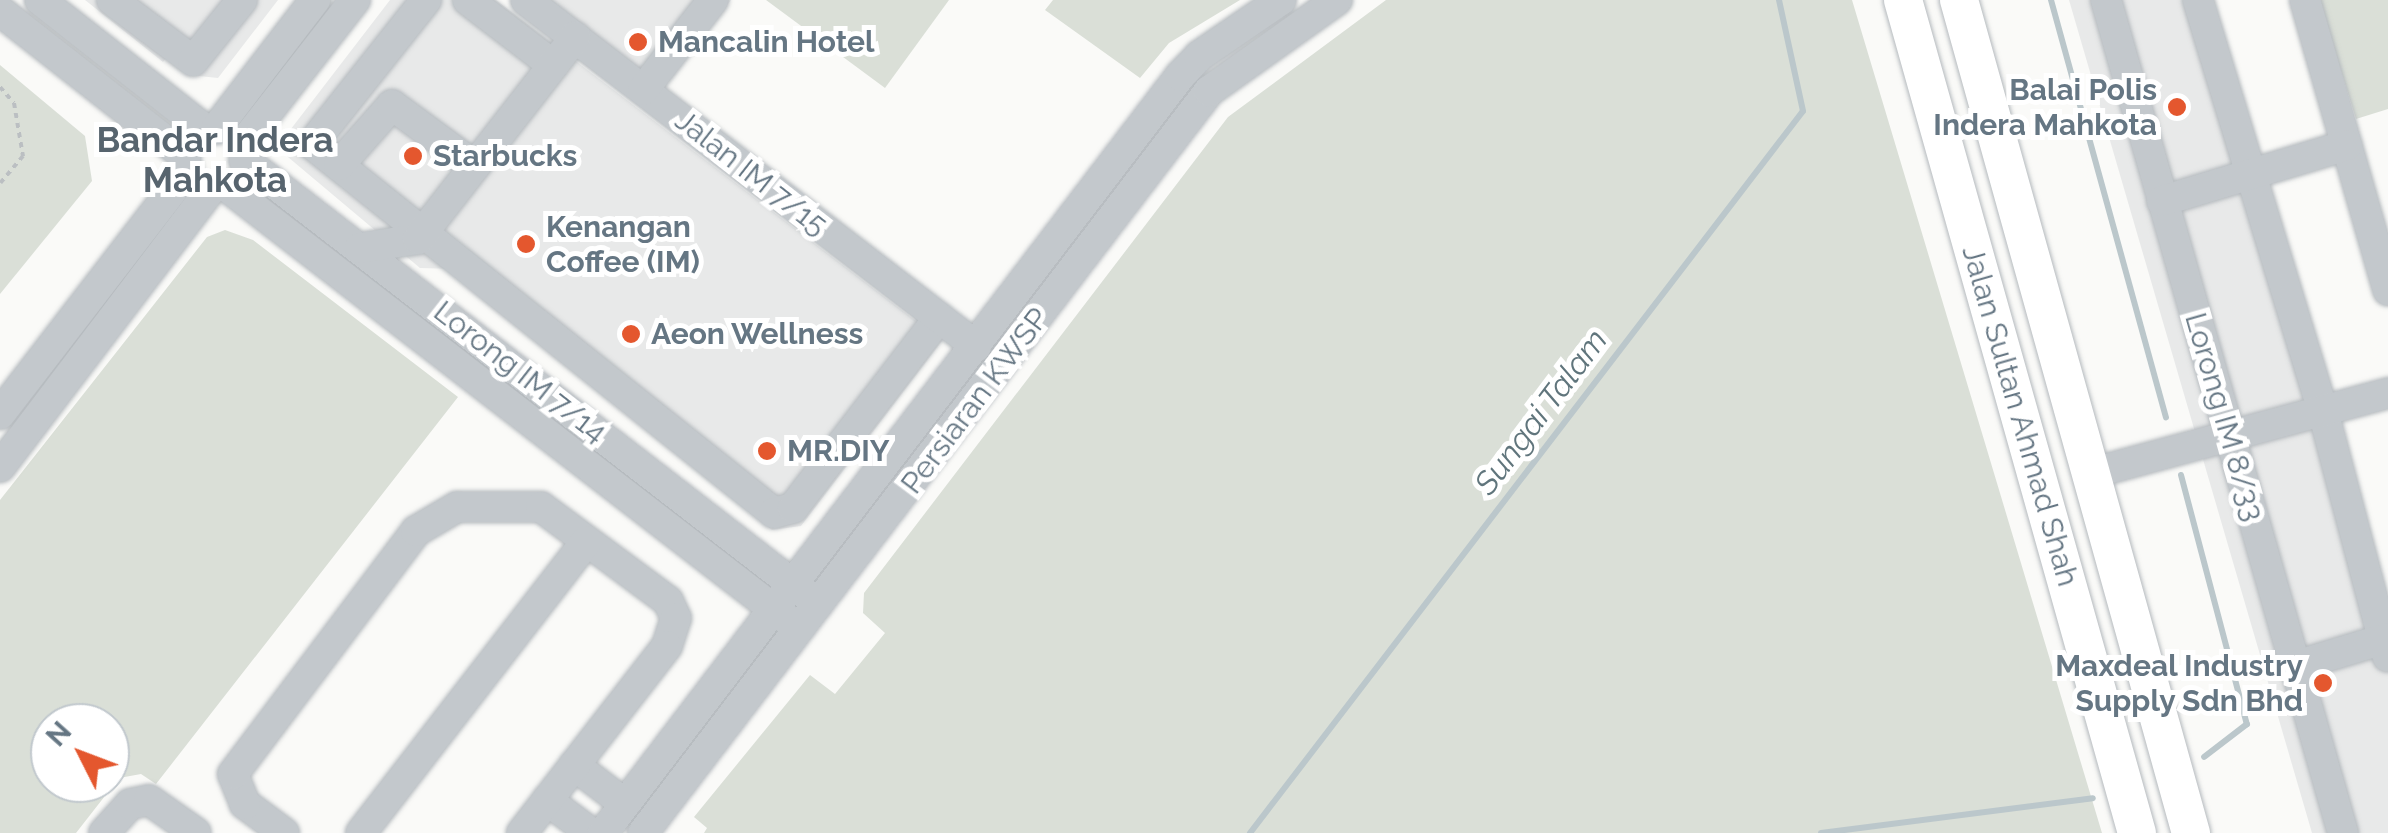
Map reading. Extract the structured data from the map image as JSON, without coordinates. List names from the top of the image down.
{
  "streets": {
    "main road": ["Jalan Sultan Ahmad Shah"],
    "street": [
      "Jalan IM 7/15",
      "Lorong IM 7/14",
      "Persiaran KWSP",
      "Lorong IM 8/33"
    ]
  },
  "crossings": [
    ["Jalan IM 7/15", "Persiaran KWSP"],
    ["Lorong IM 7/14", "Persiaran KWSP"]
  ],
  "districts": ["Bandar Indera Mahkota"],
  "water": ["Sungai Talam"],
  "places": [
    "Mancalin Hotel",
    "Balai Polis Indera Mahkota",
    "Starbucks",
    "Kenangan Coffee (IM)",
    "Aeon Wellness",
    "MR.DIY",
    "Maxdeal Industry Supply Sdn Bhd"
  ],
  "north": "top left"
}
